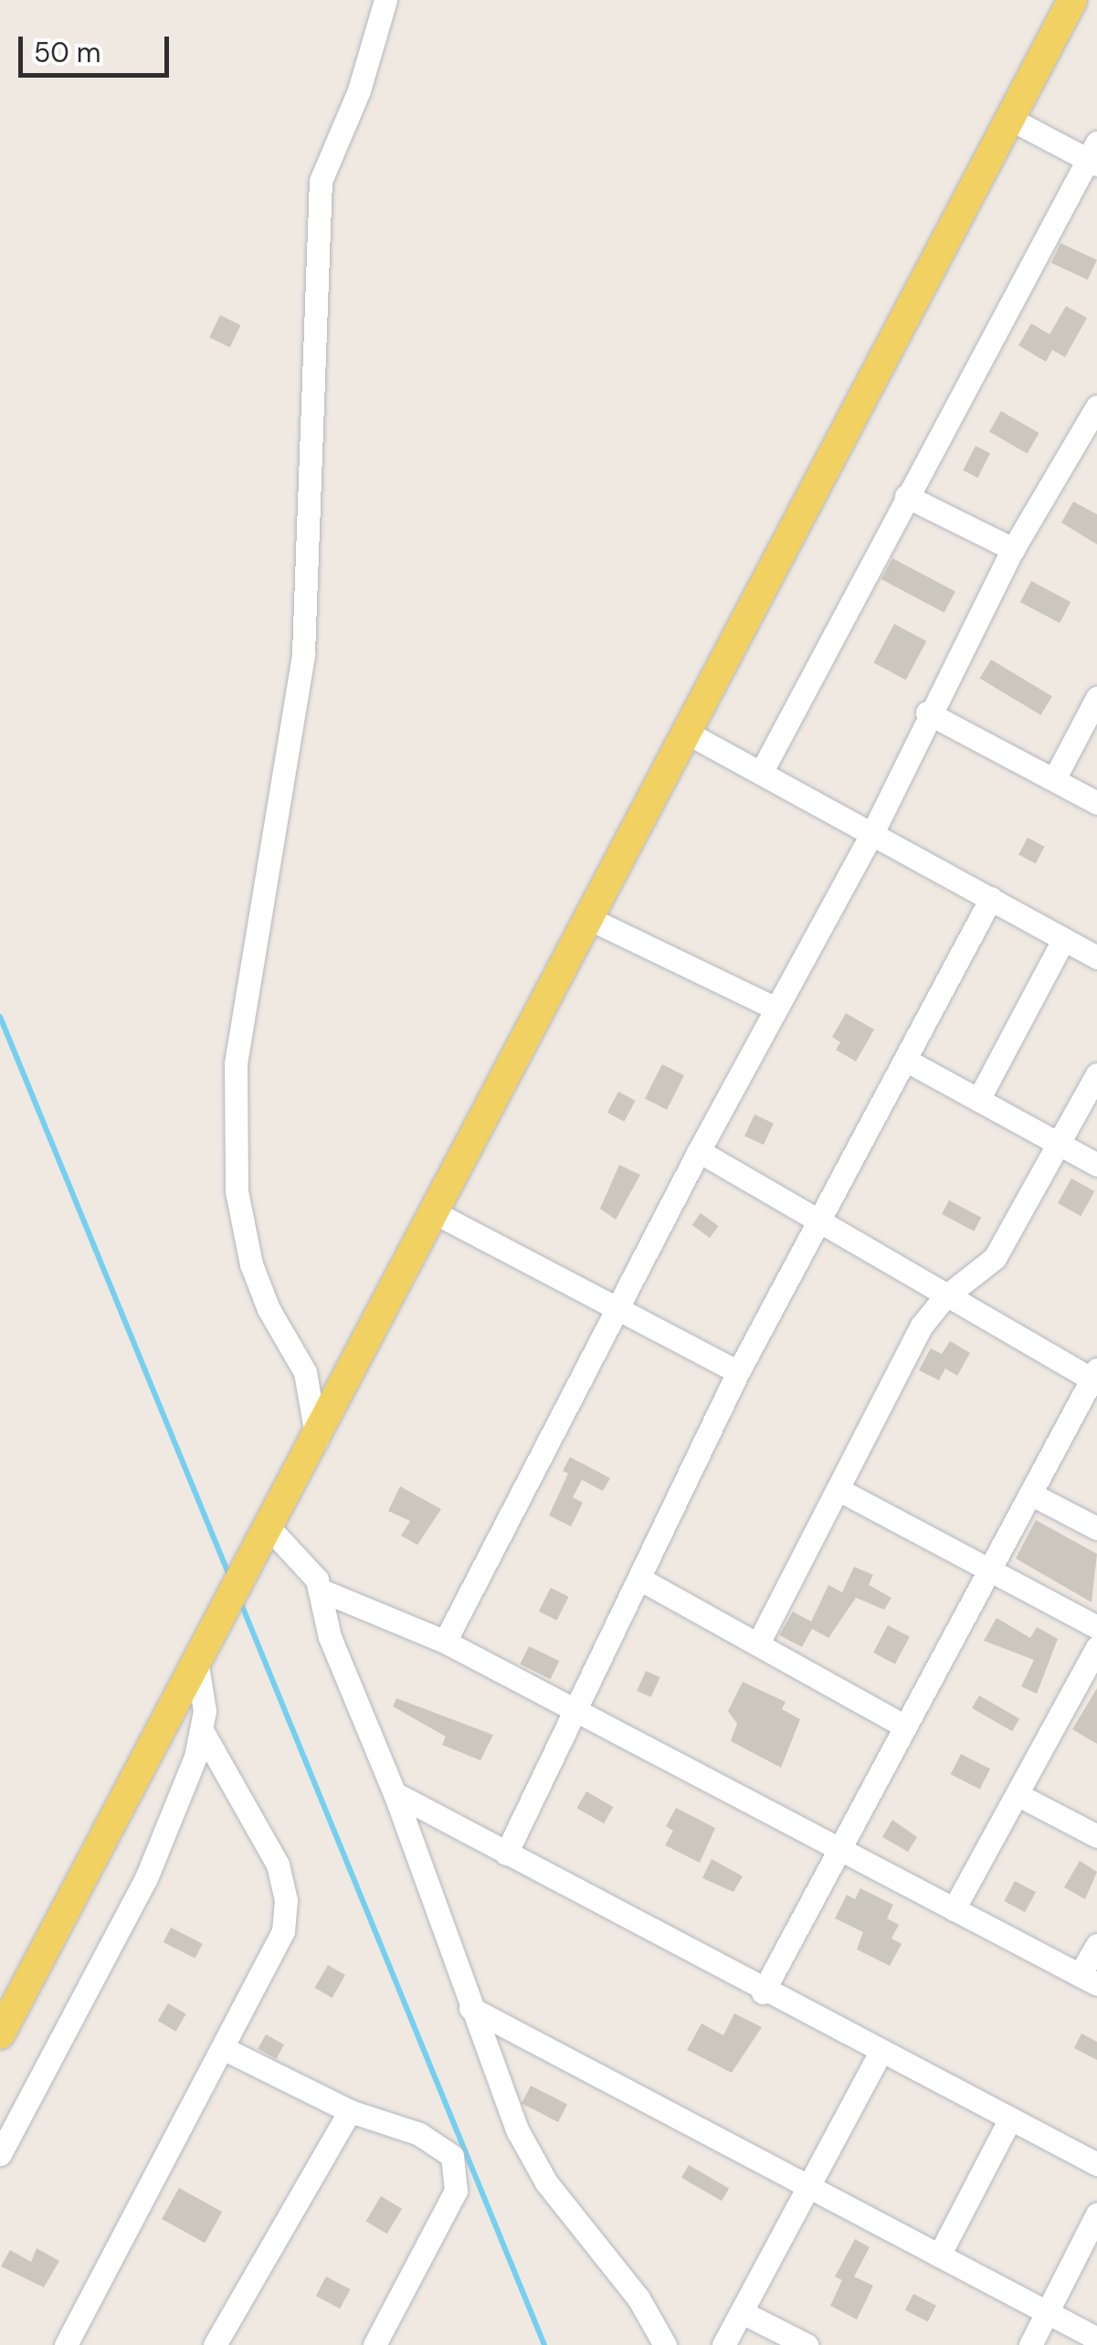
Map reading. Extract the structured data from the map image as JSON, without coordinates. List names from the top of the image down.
{
  "scale_bar": "50 m"
}
